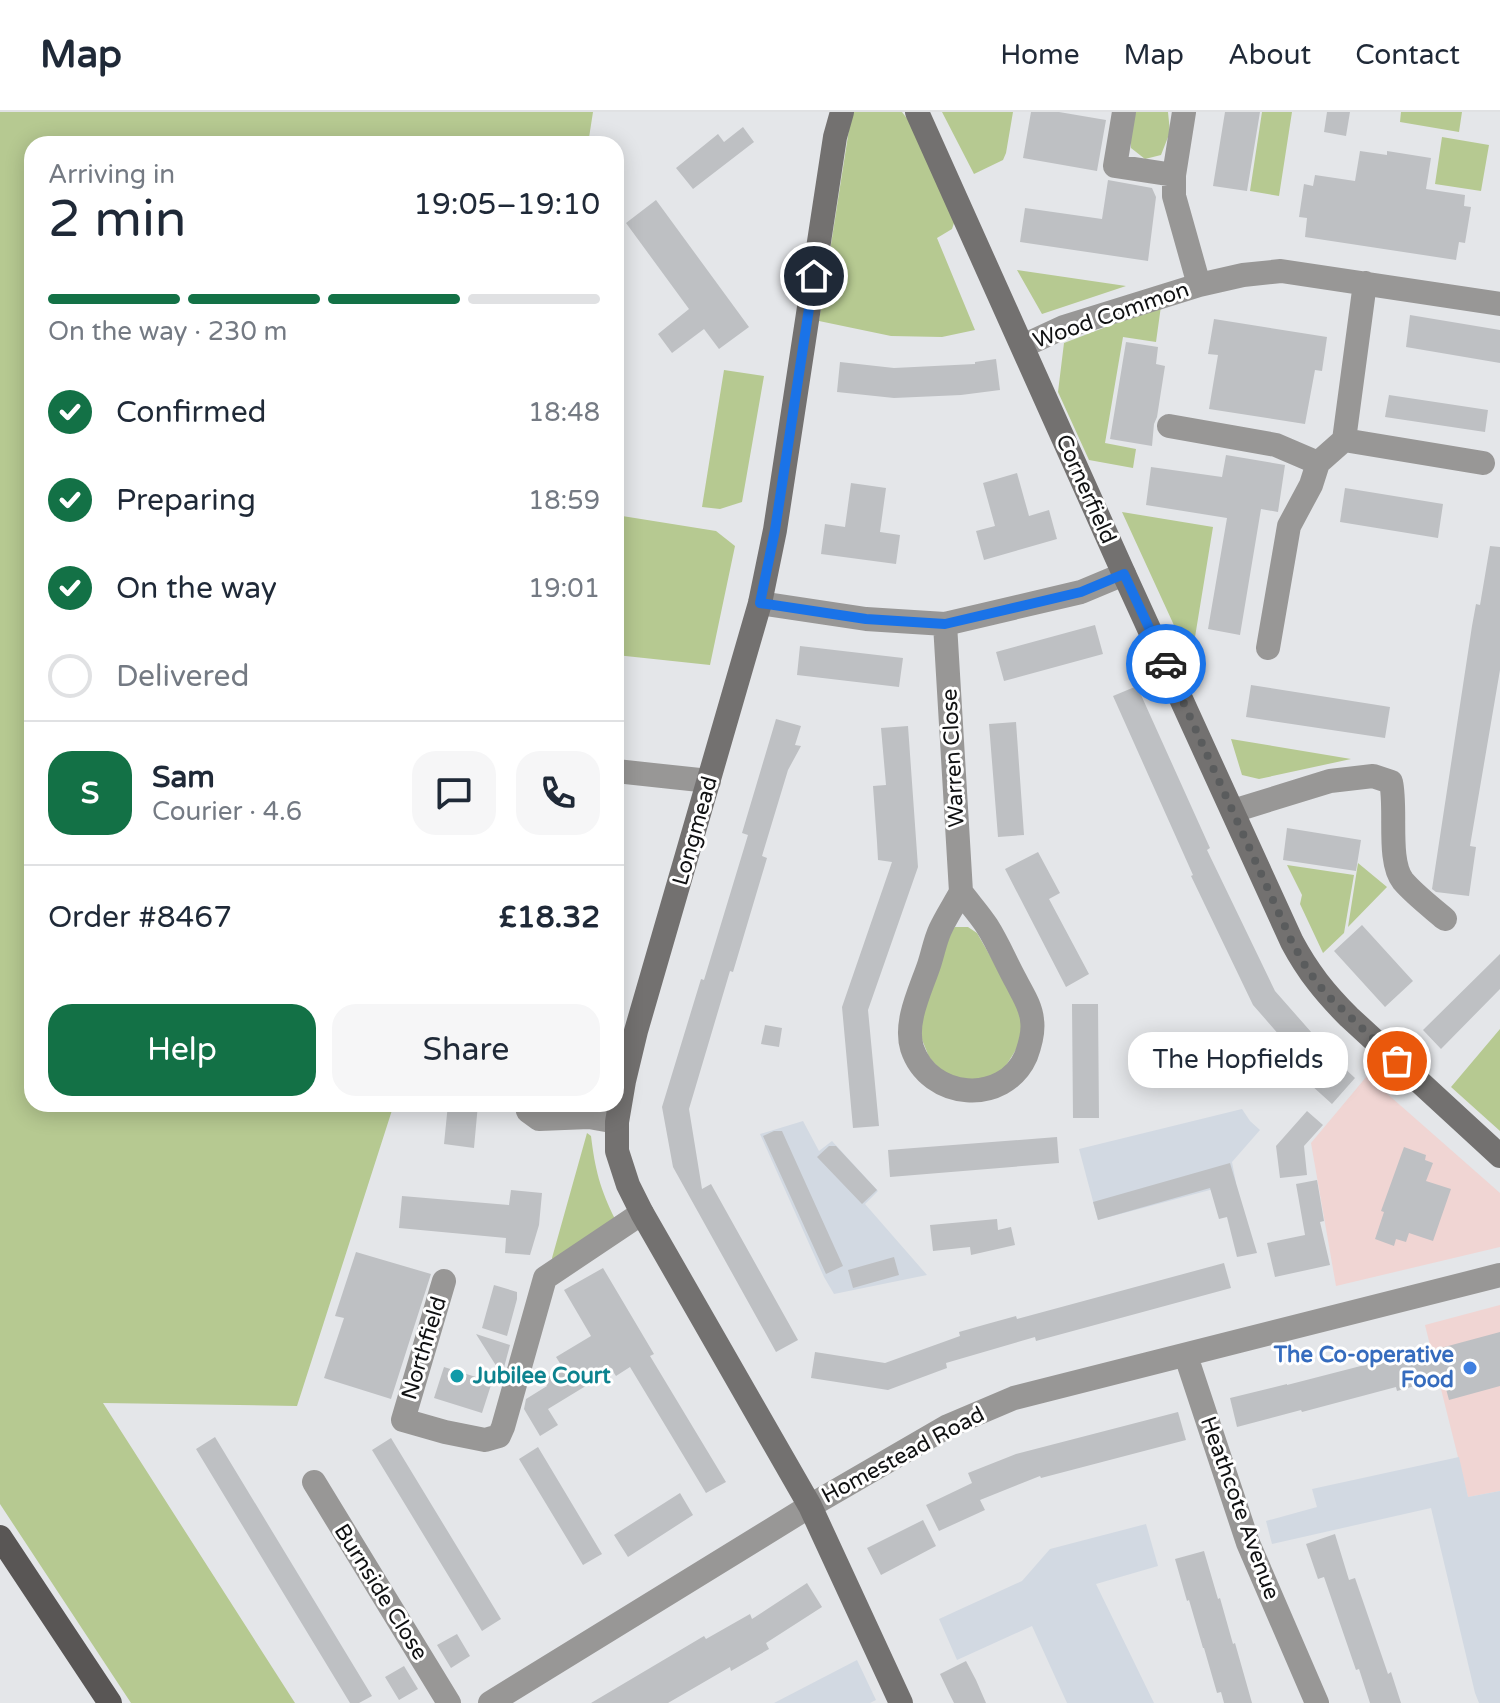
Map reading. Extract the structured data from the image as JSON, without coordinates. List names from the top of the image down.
{
  "streets": {
    "street": [
      "Wood Common",
      "Cornerfield",
      "Warren Close",
      "Longmead",
      "Northfield",
      "Homestead Road",
      "Heathcote Avenue",
      "Burnside Close"
    ]
  },
  "crossings": [
    ["Wood Common", "Cornerfield"],
    ["Longmead", "Northfield"],
    ["Longmead", "Homestead Road"],
    ["Homestead Road", "Heathcote Avenue"]
  ],
  "places": ["The Hopfields", "The Co-operative Food", "Jubilee Court"],
  "page": {
    "header": "Map",
    "nav": [
      "Home",
      "Map",
      "About",
      "Contact"
    ],
    "heading": ["2 min", "Arriving in", "19:05–19:10"],
    "panel": [
      "Sam",
      "Courier · 4.6",
      "Order #8467",
      "£18.32"
    ],
    "bar": "On the way · 230 m",
    "list": [
      ["Confirmed", "18:48"],
      ["Preparing", "18:59"],
      ["On the way", "19:01"],
      "Delivered"
    ],
    "round": "S",
    "buttons": ["Help", "Share"],
    "bubble": "The Hopfields"
  }
}
